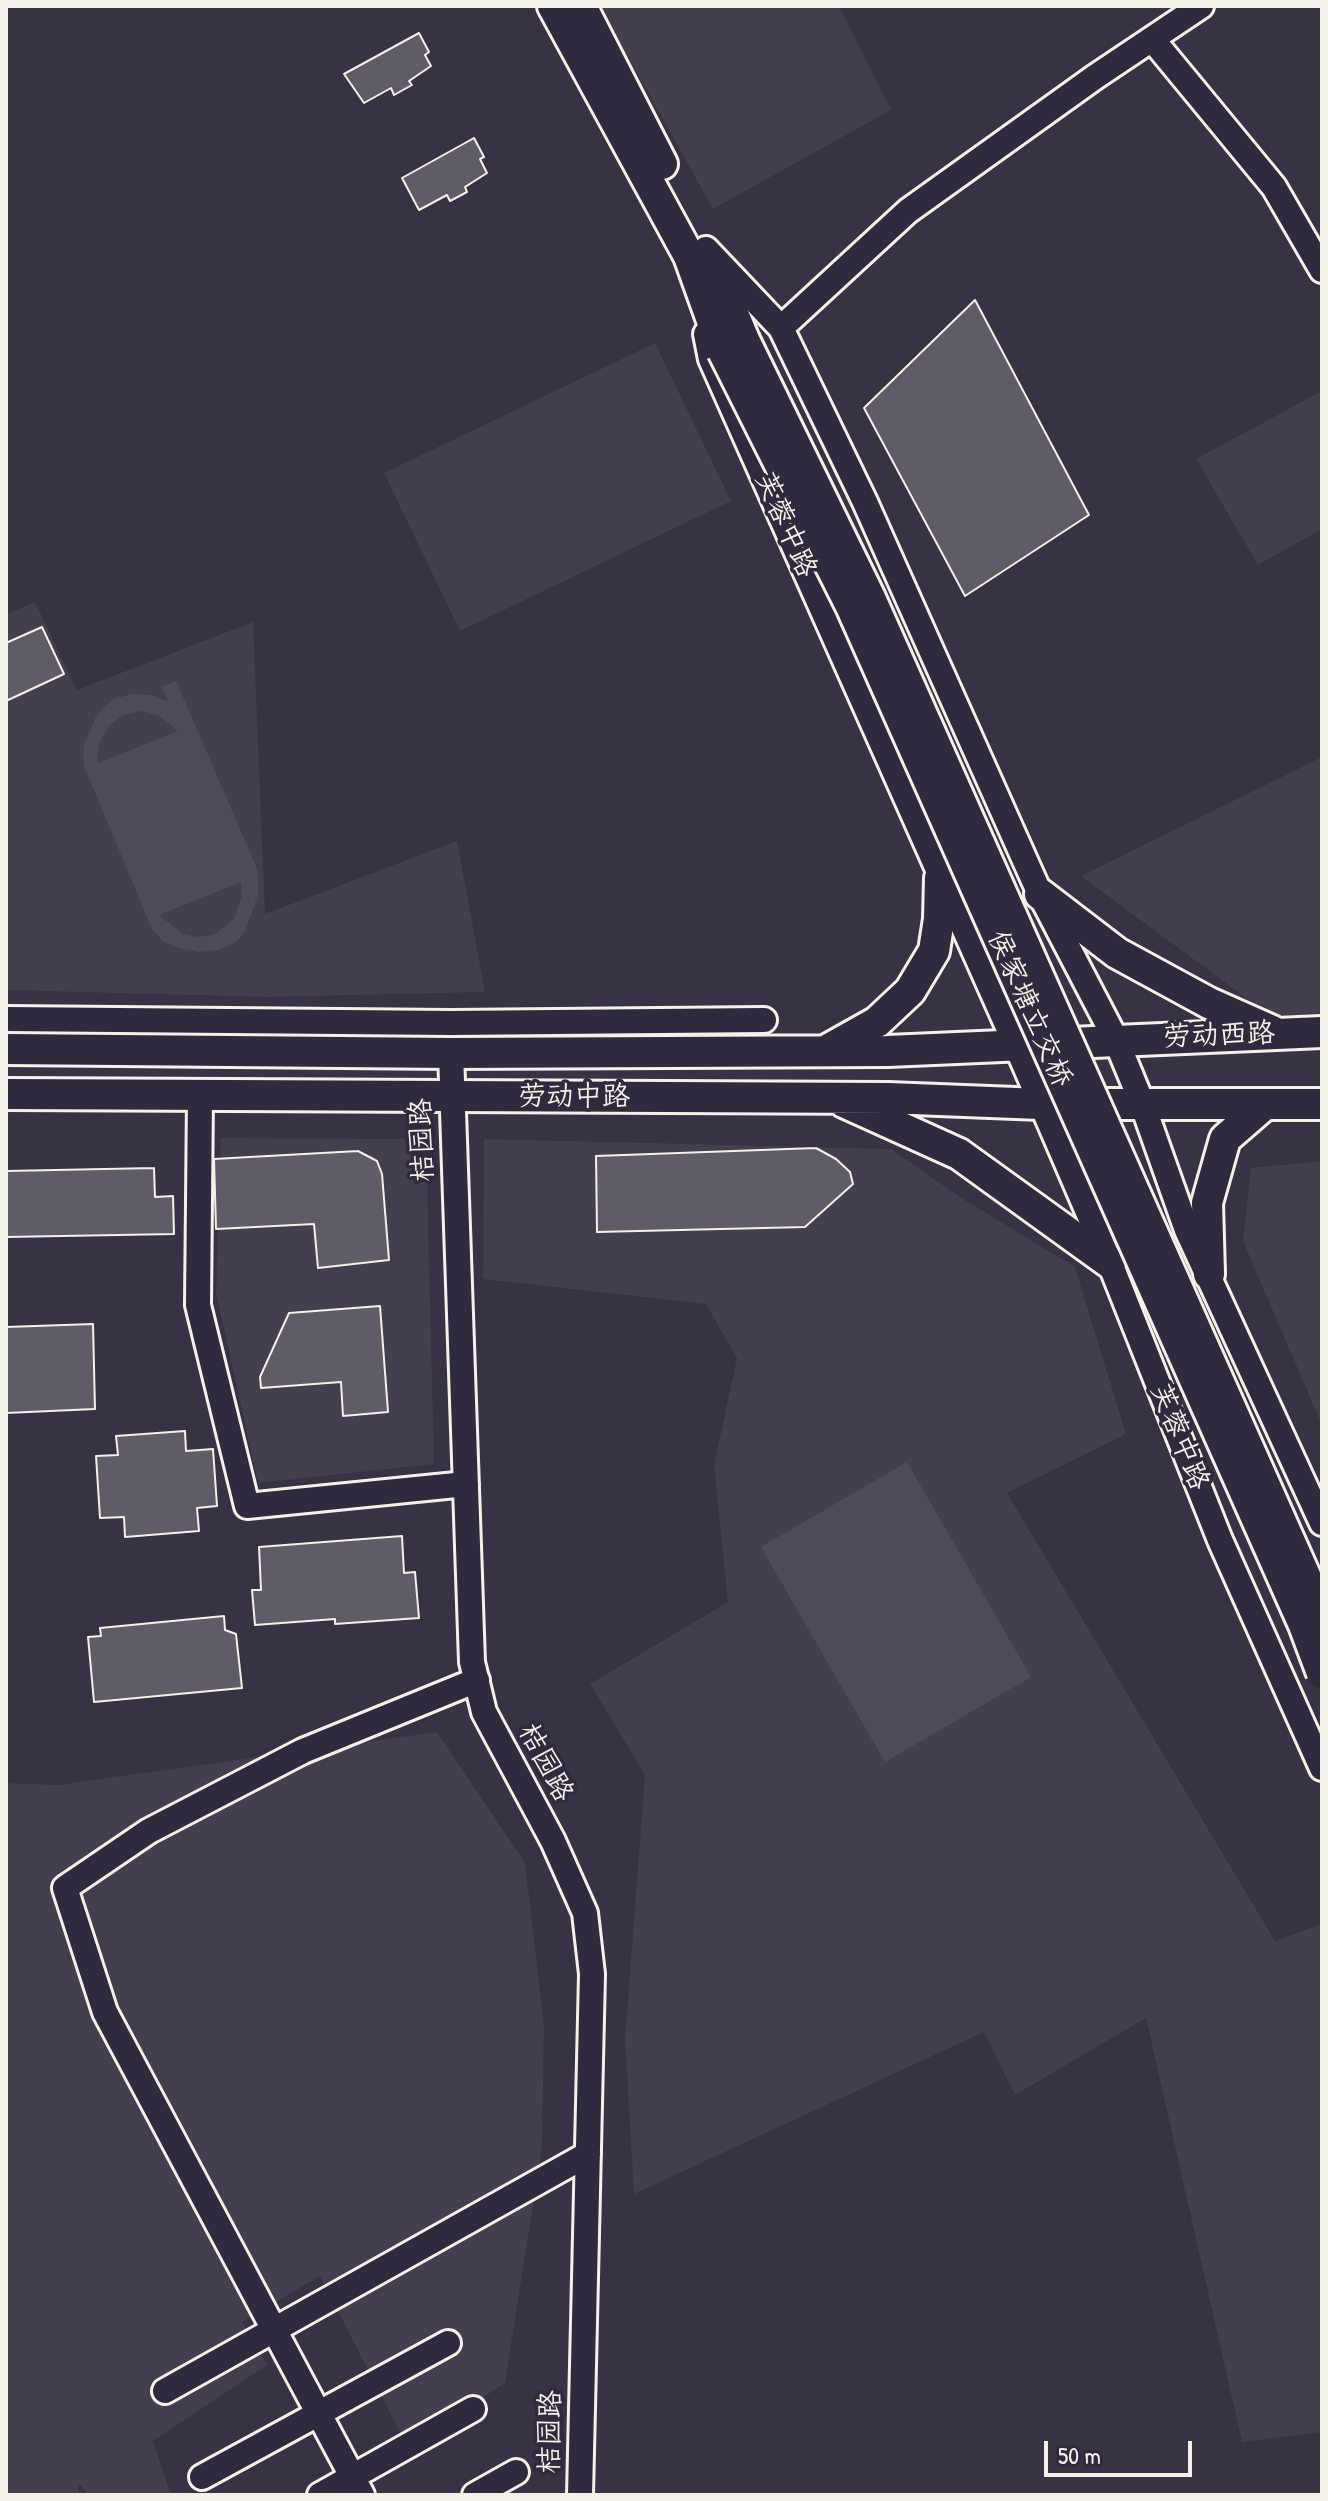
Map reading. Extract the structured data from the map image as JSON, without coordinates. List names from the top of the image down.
{
  "streets": {
    "main road": [
      "芙蓉中路",
      "侯家塘立交桥",
      "劳动西路",
      "劳动中路"
    ],
    "street": ["桔园路"]
  },
  "crossings": [
    ["芙蓉中路", "劳动中路"],
    ["劳动西路", "劳动中路"],
    ["劳动中路", "桔园路"]
  ],
  "scale_bar": "50 m"
}
